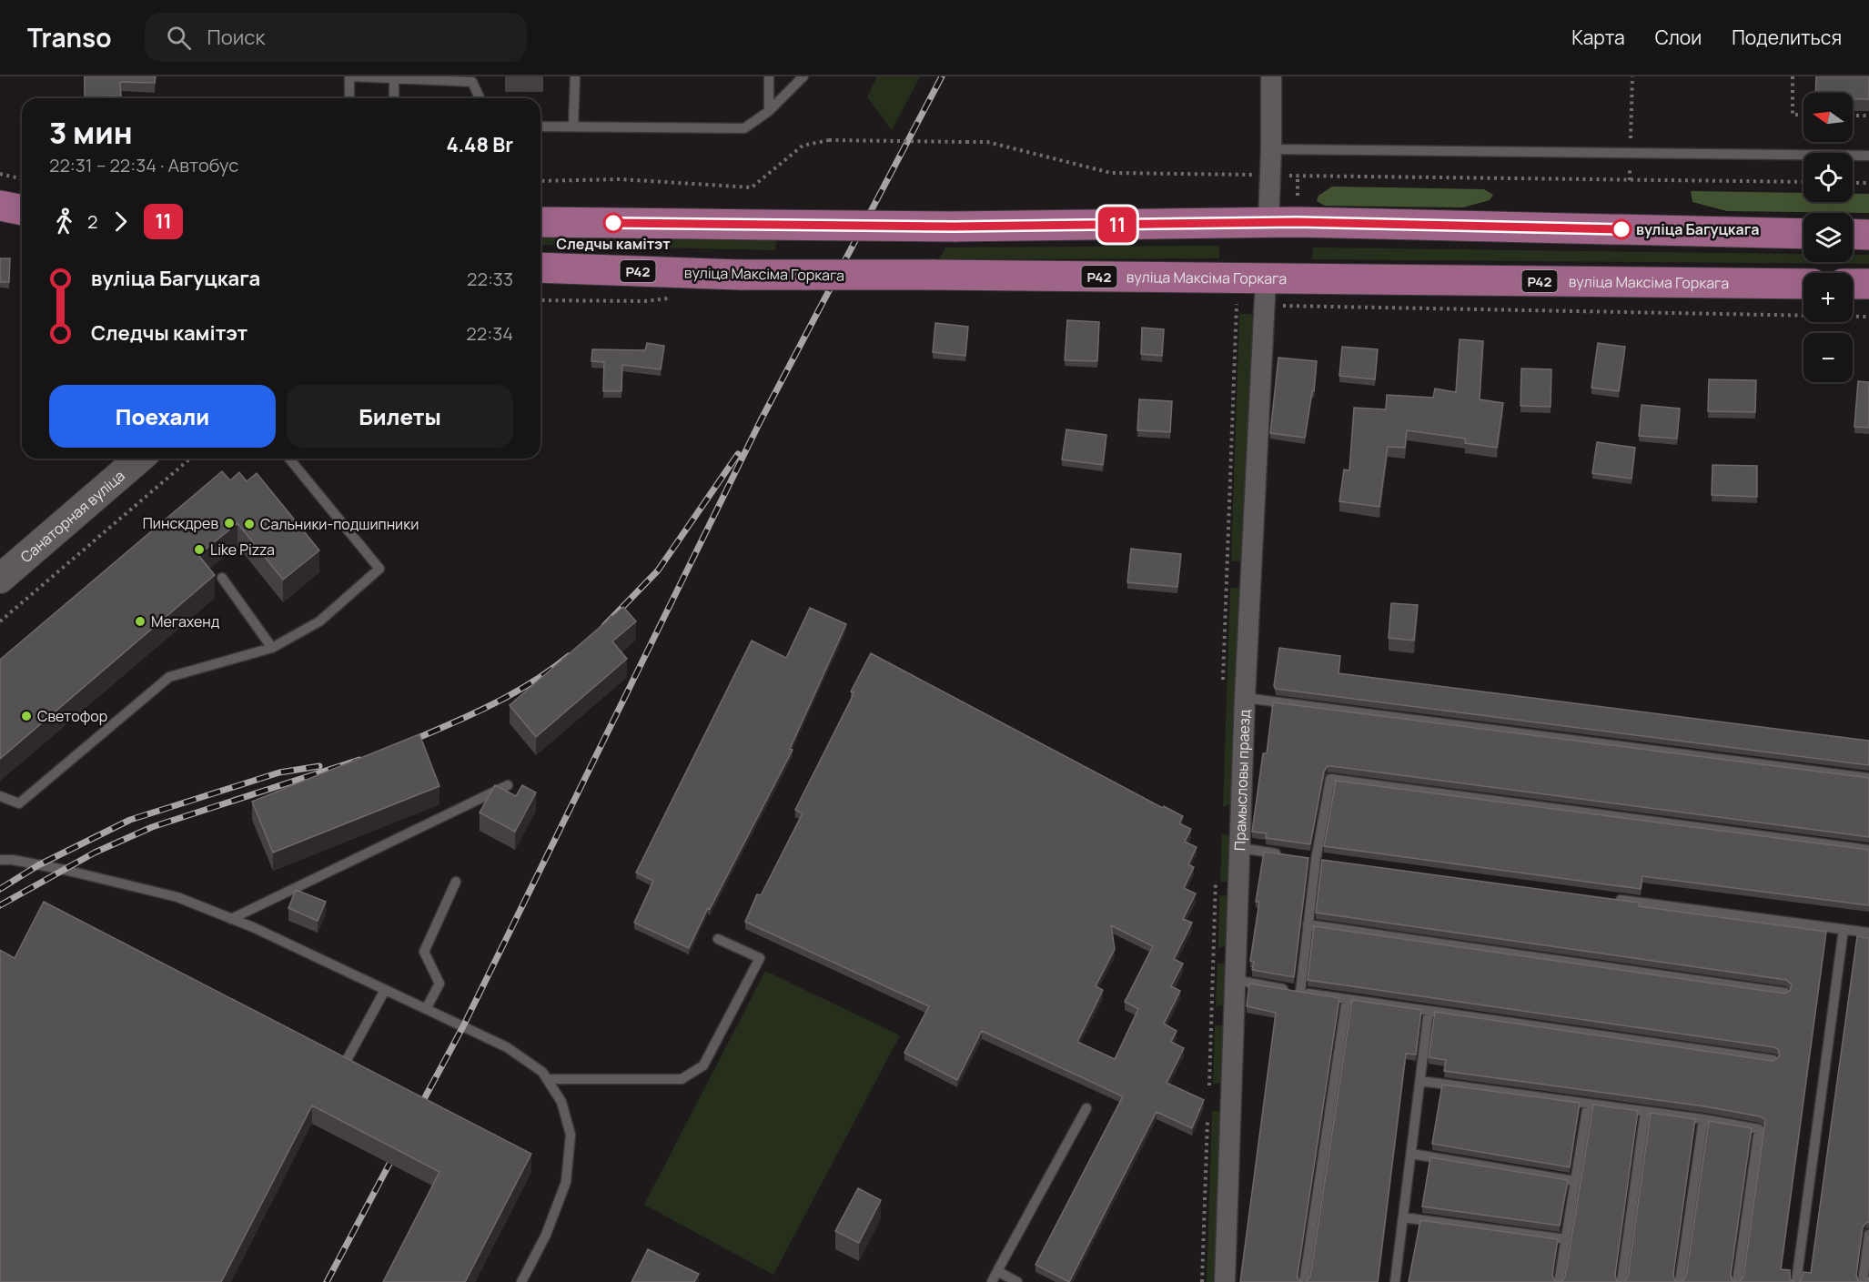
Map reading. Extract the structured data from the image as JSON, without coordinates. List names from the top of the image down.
{
  "streets": {
    "main road": ["Р42", "вуліца Максіма Горкага"],
    "street": ["Санаторная вуліца", "Прамысловы праезд"]
  },
  "crossings": [
    ["вуліца Максіма Горкага", "Прамысловы праезд"]
  ],
  "places": [
    "Следчы камітэт",
    "вуліца Багуцкага",
    "Пинскдрев",
    "Сальники-подшипники",
    "Like Pizza",
    "Мегахенд",
    "Светофор"
  ],
  "lines": ["bus line 11"],
  "north": "left",
  "page": {
    "header": "Transo",
    "search": "Поиск",
    "nav": ["Карта", "Слои", "Поделиться"],
    "on_map": "11",
    "map_buttons": ["+", "−"],
    "heading": ["3 мин", "22:31 – 22:34 · Автобус", "4.48 Br"],
    "legs": ["2", "11"],
    "list": [
      {
        "name": "вуліца Багуцкага",
        "value": "22:33"
      },
      {
        "name": "Следчы камітэт",
        "value": "22:34"
      }
    ],
    "buttons": ["Поехали", "Билеты"]
  }
}
